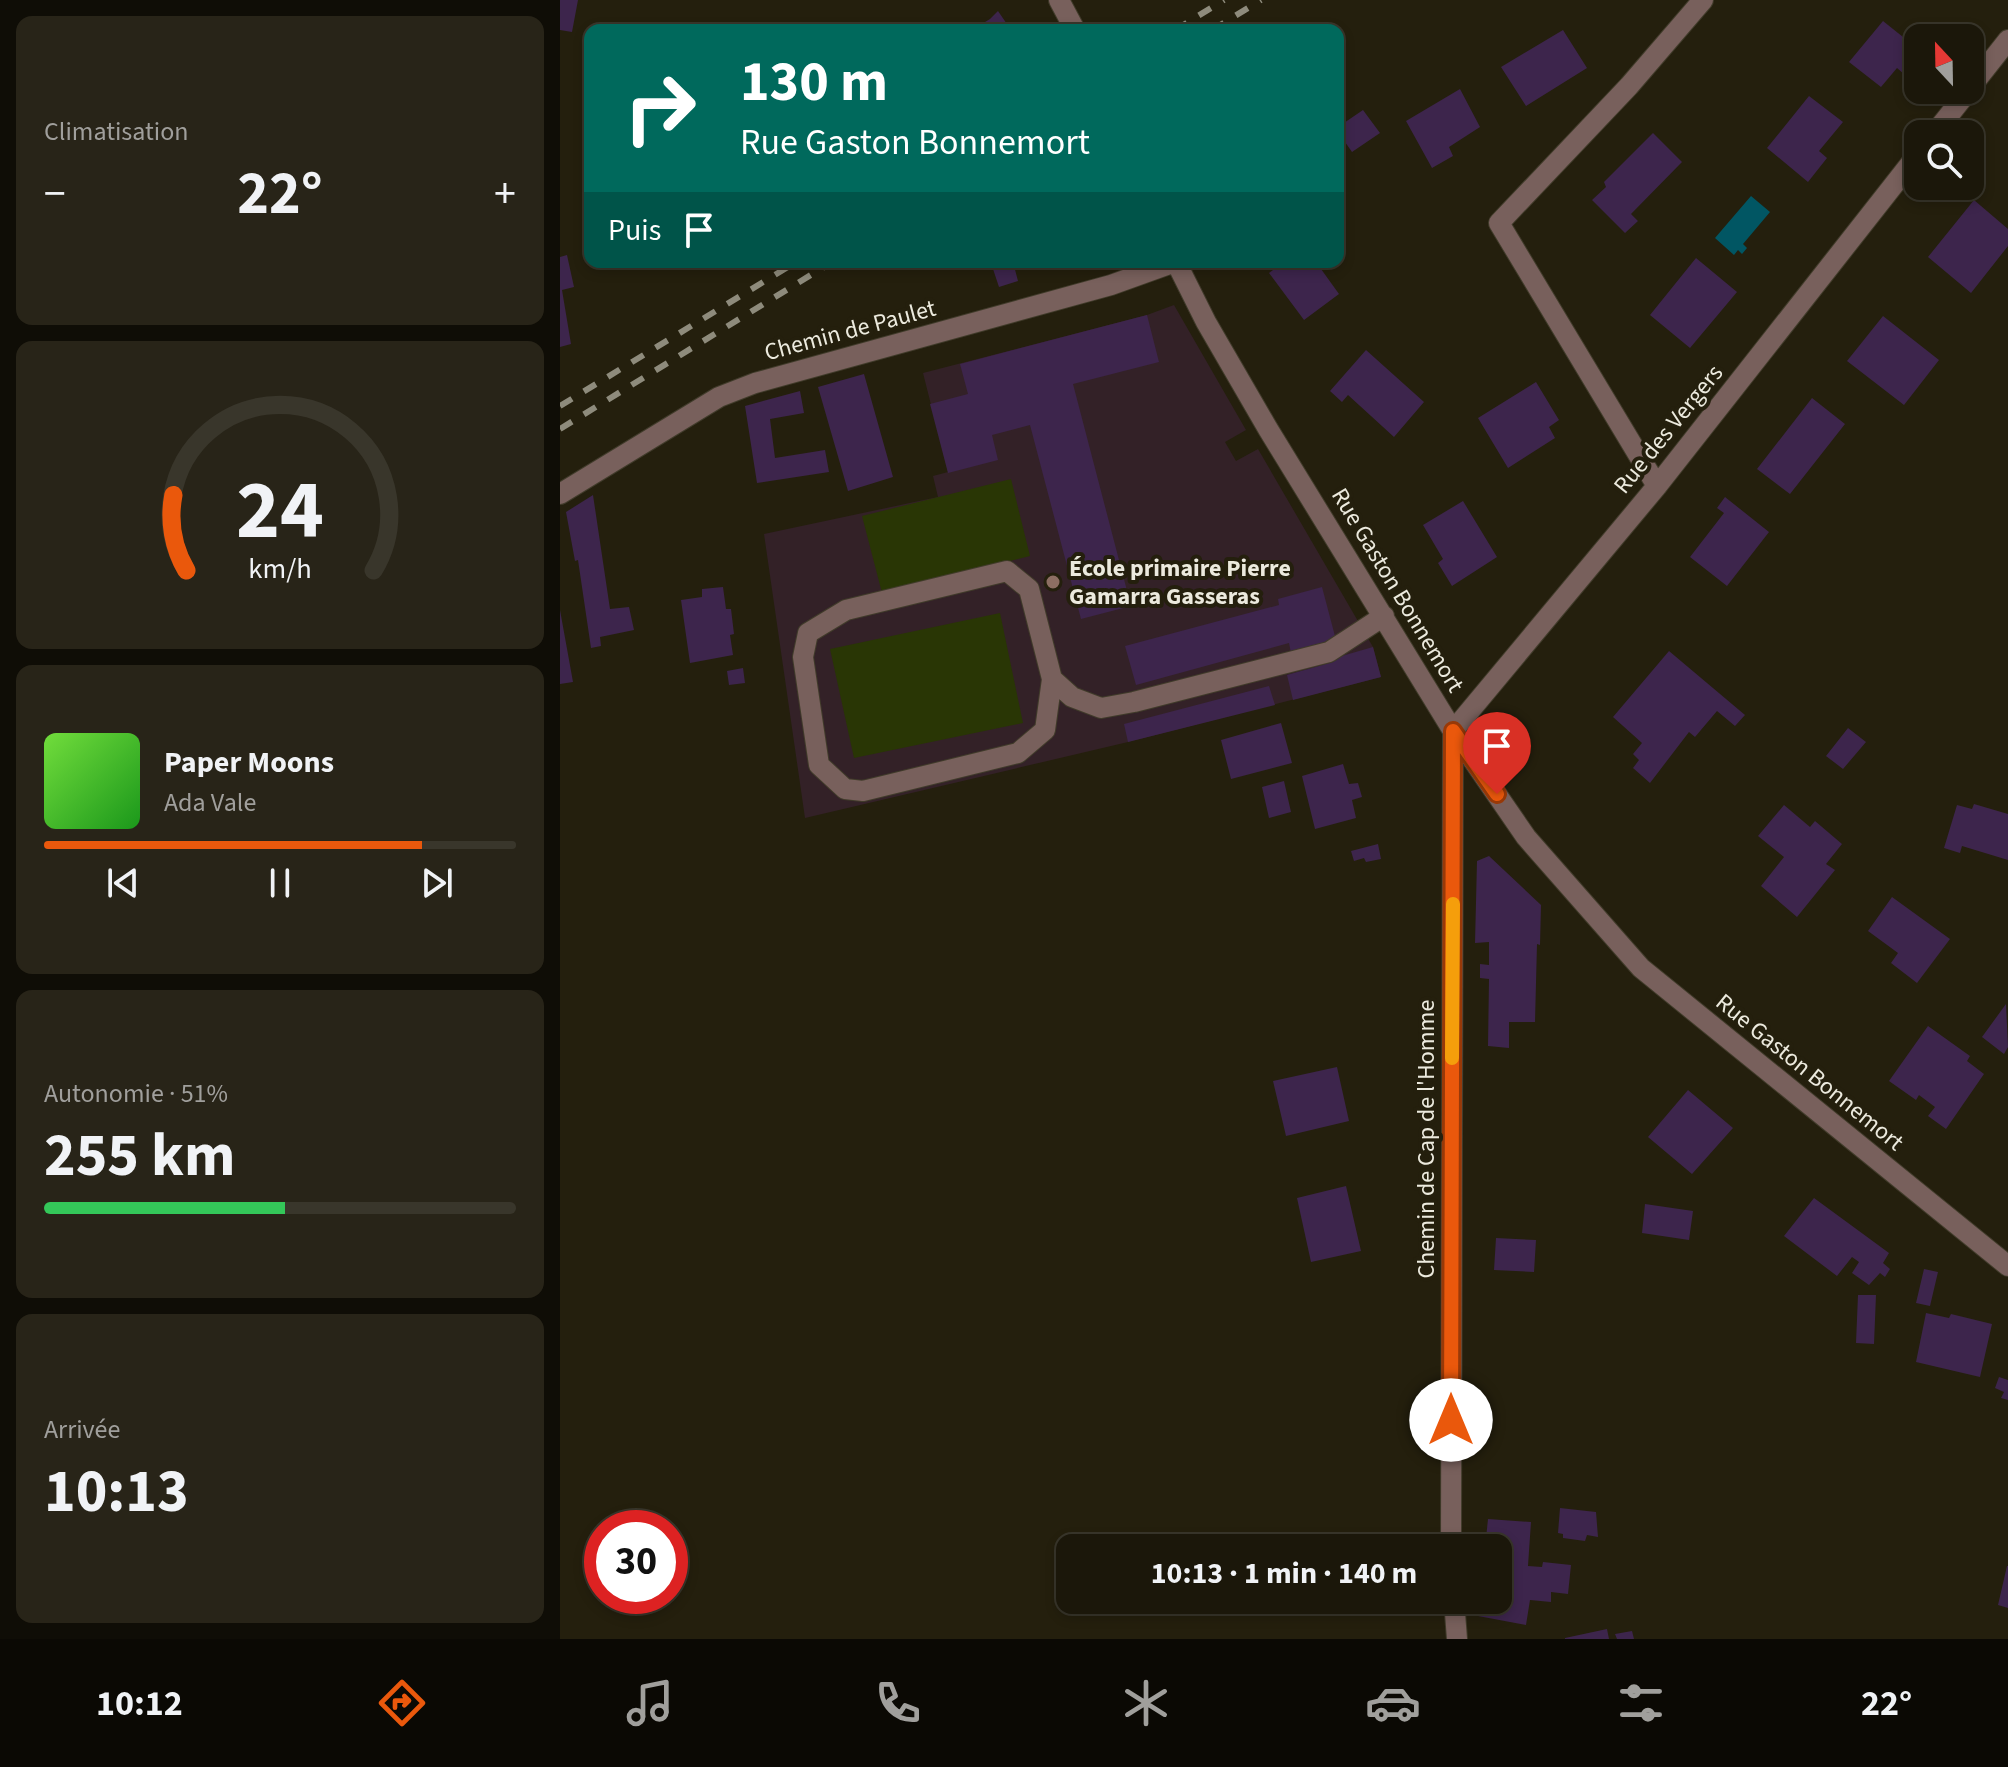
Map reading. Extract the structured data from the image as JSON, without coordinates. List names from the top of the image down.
{
  "streets": {
    "street": [
      "Chemin de Paulet",
      "Rue des Vergers",
      "Rue Gaston Bonnemort",
      "Chemin de Cap de l'Homme"
    ]
  },
  "crossings": [
    ["Rue des Vergers", "Rue Gaston Bonnemort"],
    ["Rue des Vergers", "Chemin de Cap de l'Homme"],
    ["Rue Gaston Bonnemort", "Chemin de Cap de l'Homme"]
  ],
  "places": ["École primaire Pierre Gamarra Gasseras"],
  "north": "top",
  "page": {
    "tile": [
      "Climatisation",
      ["Autonomie · 51%", "255 km"],
      ["Arrivée", "10:13"]
    ],
    "turn": ["130 m", "Rue Gaston Bonnemort"],
    "heat": ["−", "22°", "+"],
    "then": "Puis",
    "song": ["Paper Moons", "Ada Vale"],
    "limit": "30",
    "trip": "10:13 · 1 min · 140 m",
    "tabs": ["10:12", "22°"],
    "gauge": ["24", "km/h"]
  }
}
